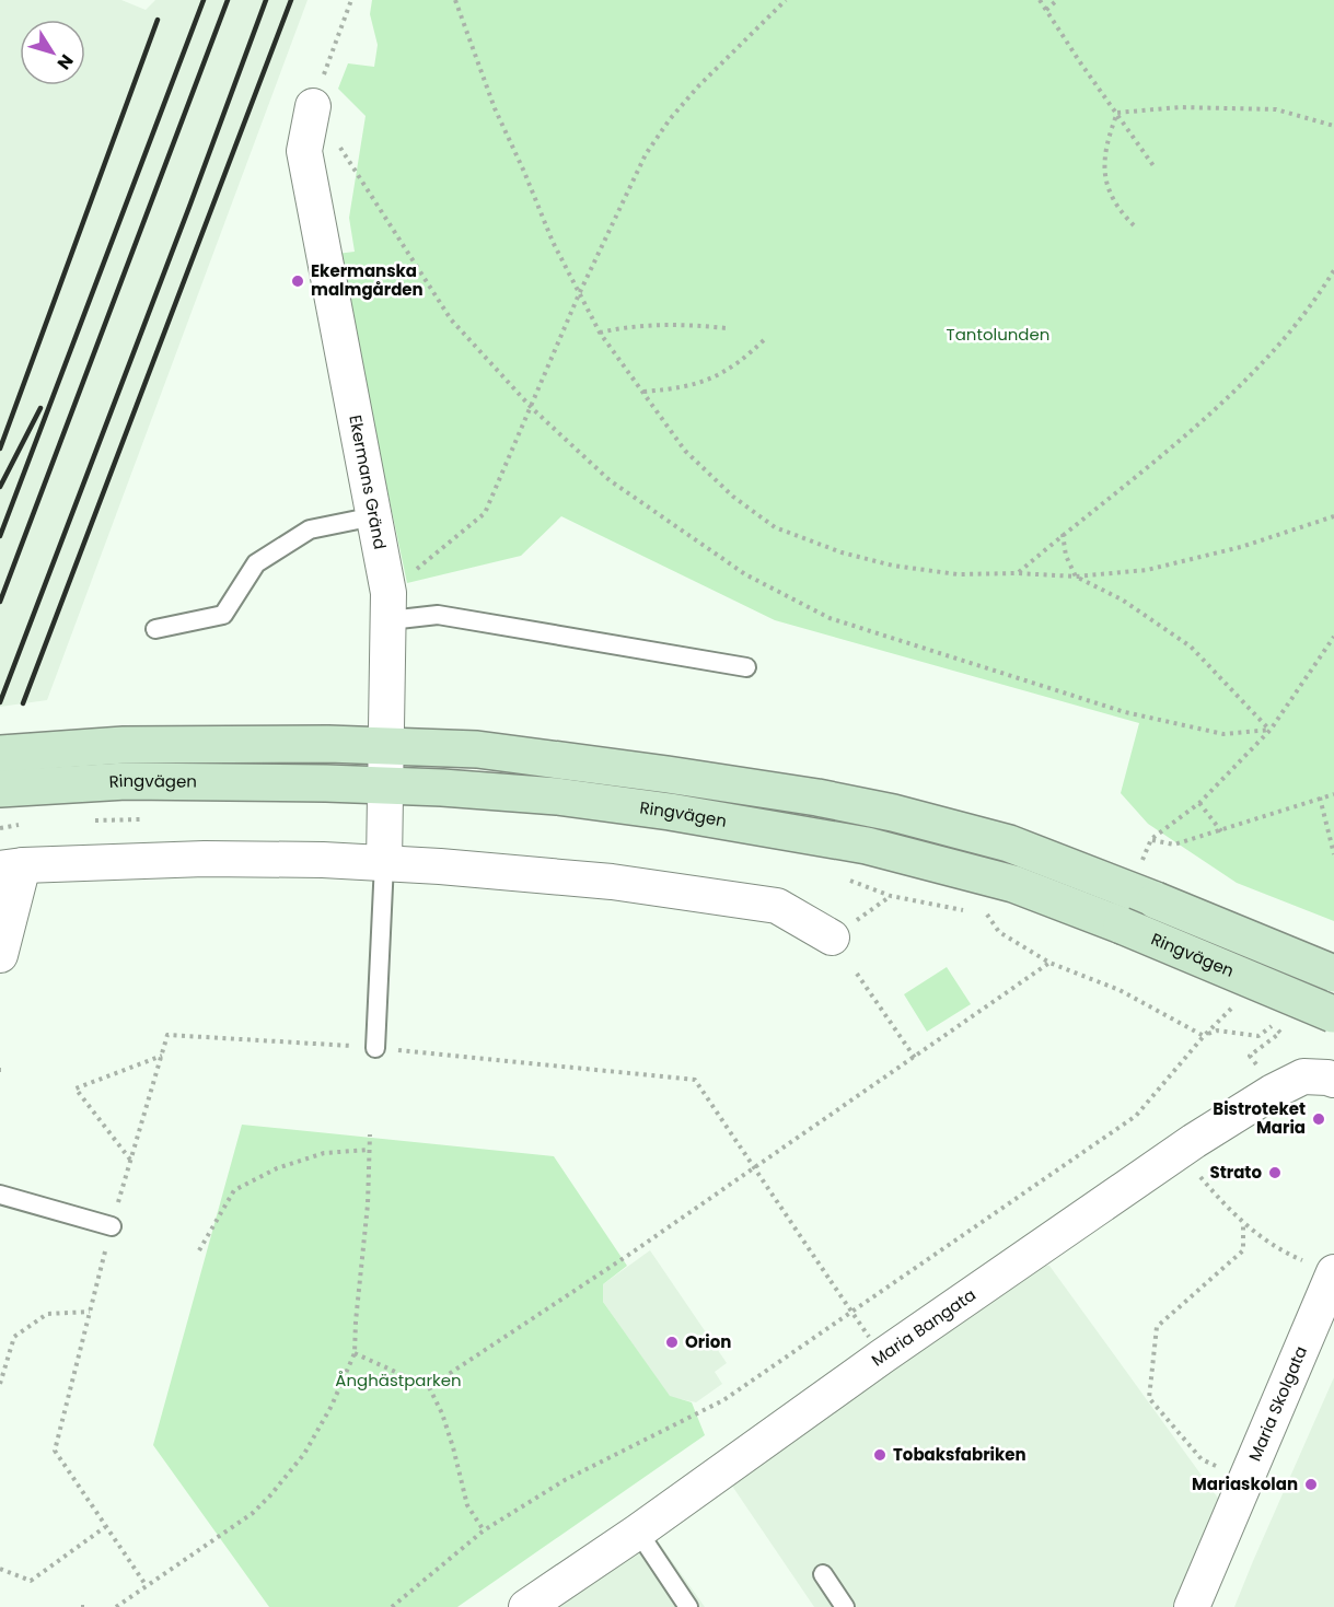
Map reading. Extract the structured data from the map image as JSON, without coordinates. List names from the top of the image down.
{
  "streets": {
    "main road": ["Ringvägen"],
    "street": ["Ekermans Gränd", "Maria Bangata", "Maria Skolgata"]
  },
  "crossings": [
    ["Ekermans Gränd", "Ringvägen"]
  ],
  "parks": ["Tantolunden", "Ånghästparken"],
  "places": [
    "Ekermanska malmgården",
    "Bistroteket Maria",
    "Strato",
    "Orion",
    "Tobaksfabriken",
    "Mariaskolan"
  ],
  "north": "bottom right"
}
